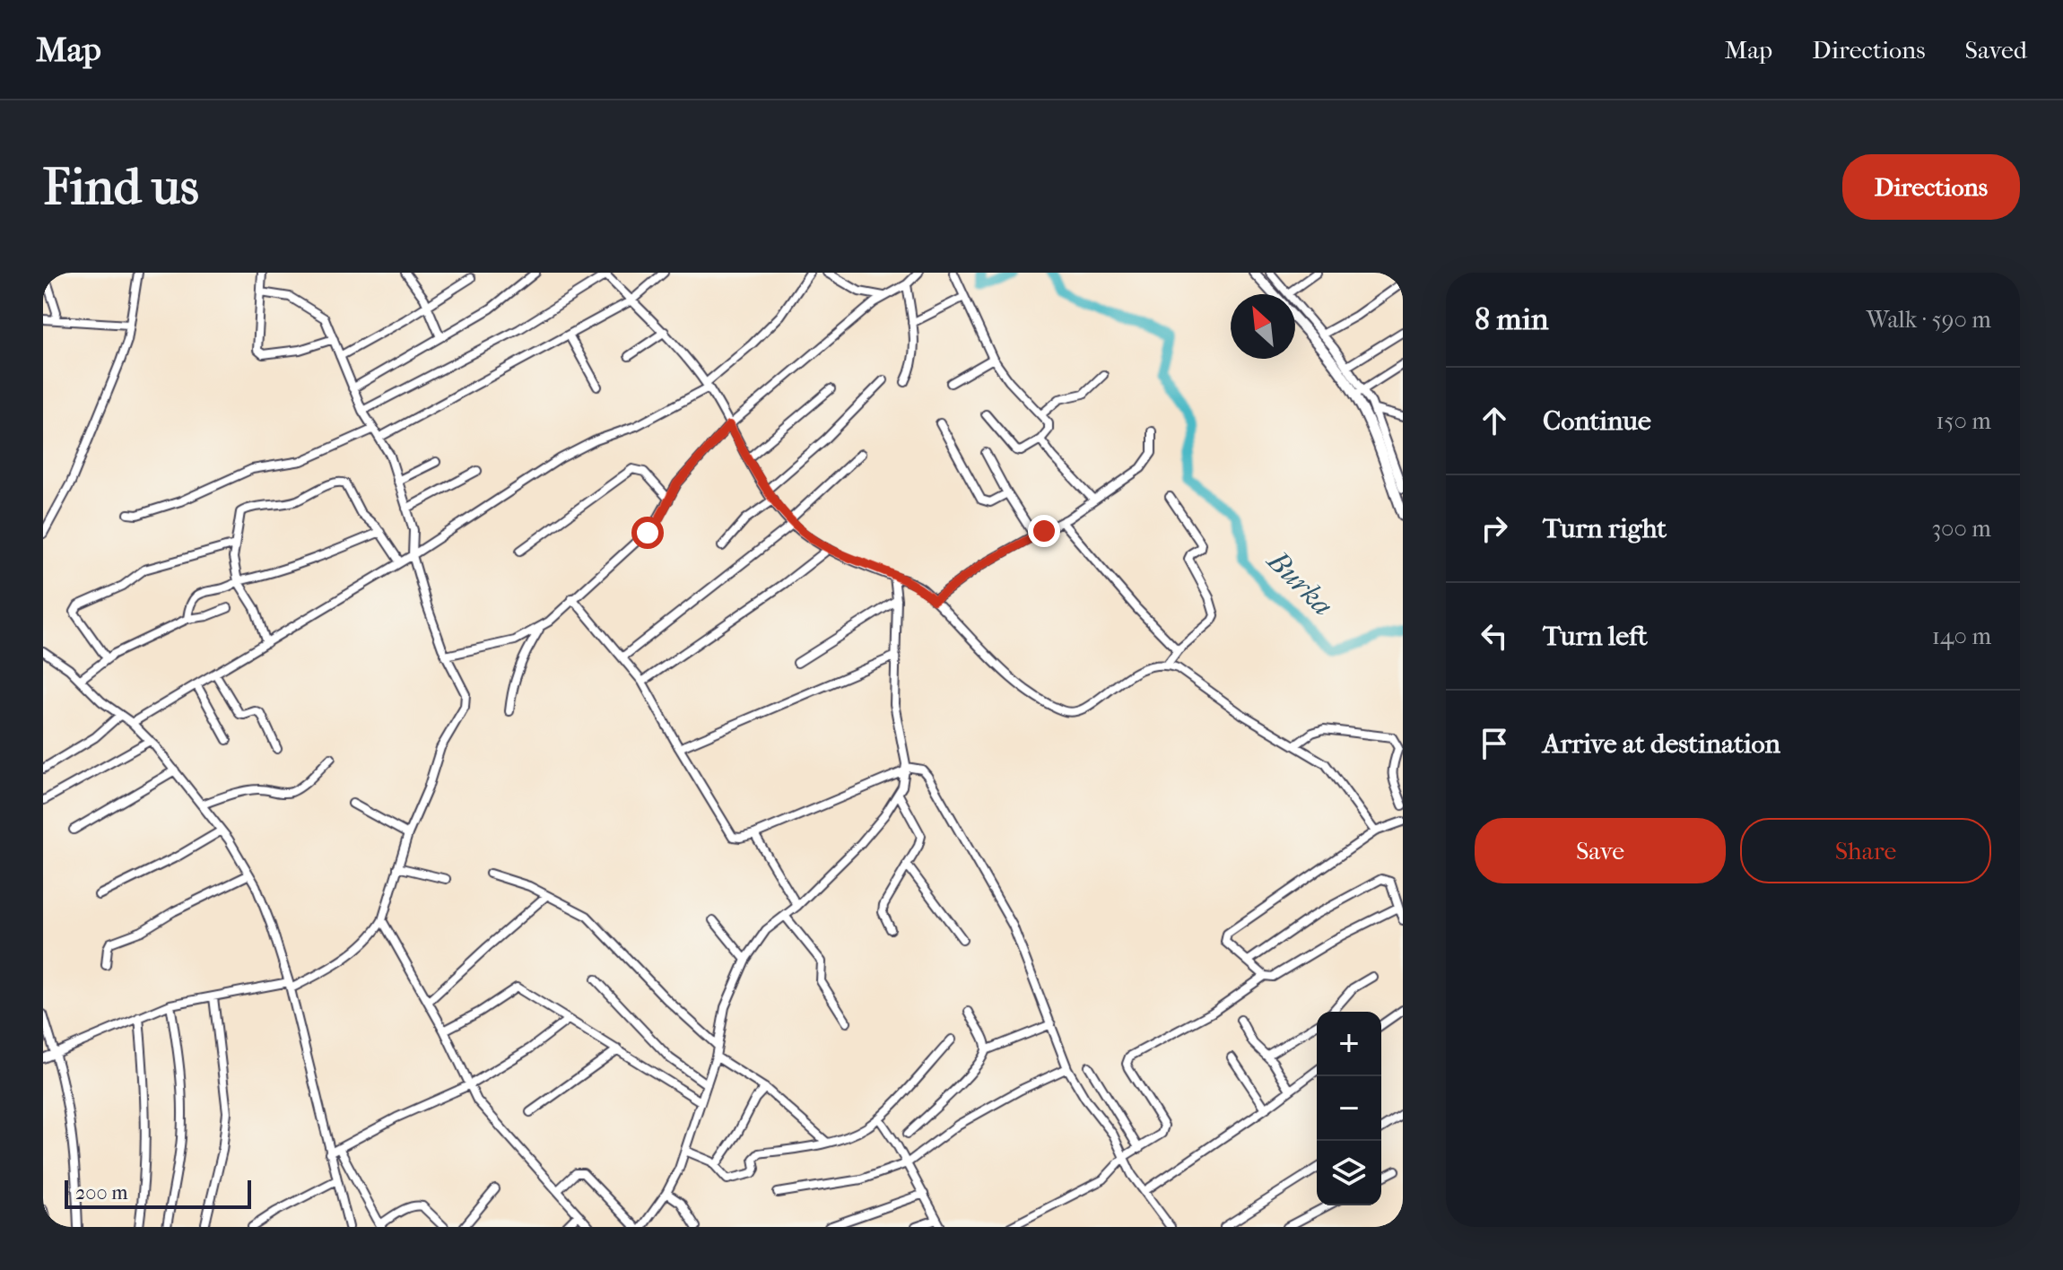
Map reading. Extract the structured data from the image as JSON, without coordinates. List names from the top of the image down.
{
  "water": ["Burka"],
  "scale_bar": "200 m",
  "north": "top left",
  "page": {
    "header": "Map",
    "nav": ["Map", "Directions", "Saved"],
    "buttons": [
      "Directions",
      ["Save", "Share"]
    ],
    "title": "Find us",
    "heading": ["8 min", "Walk · 590 m"],
    "list": [
      ["Continue", "150 m"],
      ["Turn right", "300 m"],
      ["Turn left", "140 m"],
      "Arrive at destination"
    ],
    "map_buttons": ["+", "−"],
    "scale": "200 m"
  }
}
